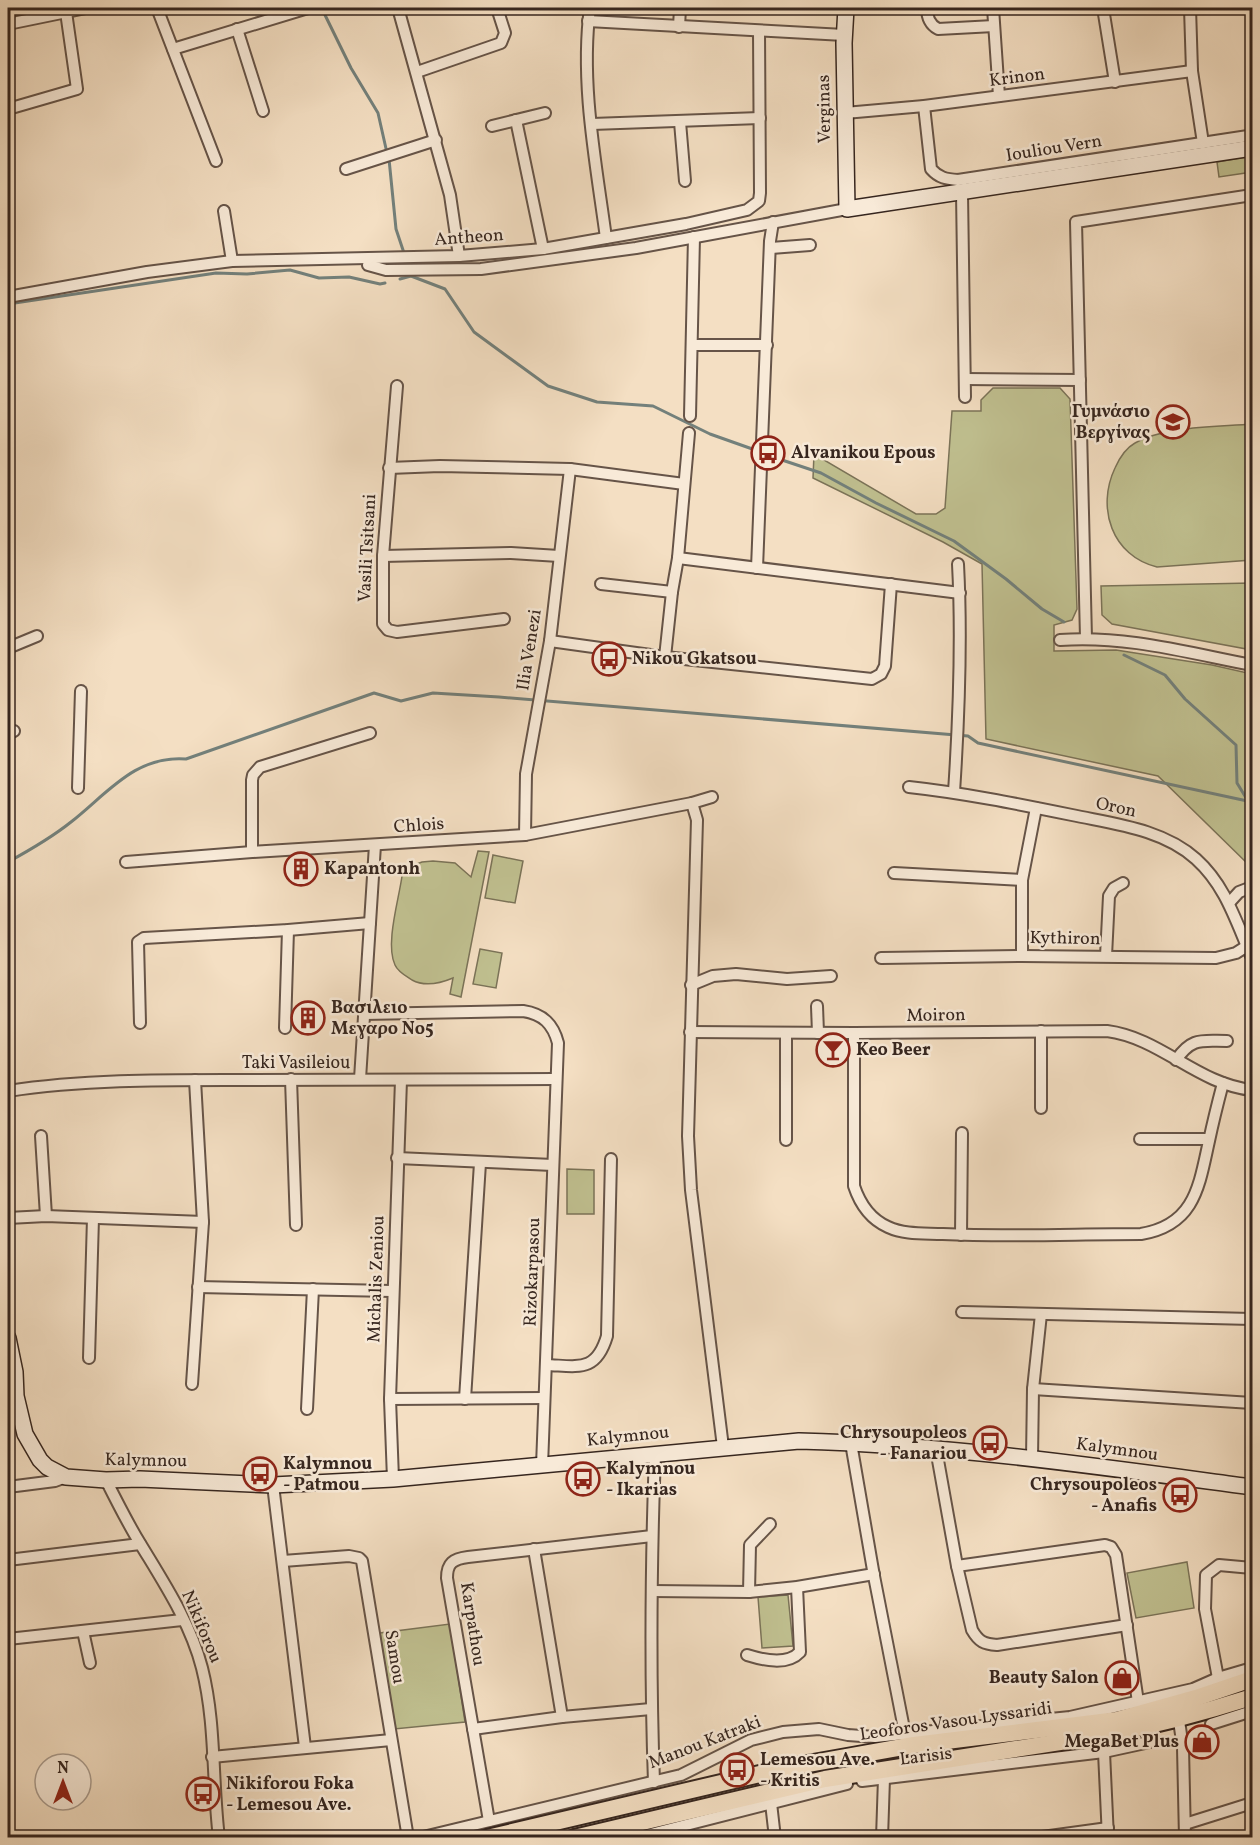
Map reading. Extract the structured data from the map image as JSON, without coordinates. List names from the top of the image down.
{
  "streets": {
    "main road": ["Leoforos Vasou Lyssaridi"],
    "street": [
      "Krinon",
      "Verginas",
      "Iouliou Vern",
      "Antheon",
      "Vasili Tsitsani",
      "Ilia Venezi",
      "Oron",
      "Chlois",
      "Kythiron",
      "Moiron",
      "Taki Vasileiou",
      "Rizokarpasou",
      "Michalis Zeniou",
      "Kalymnou",
      "Karpathou",
      "Nikiforou",
      "Samou",
      "Manou Katraki",
      "Larisis"
    ]
  },
  "crossings": [
    ["Krinon", "Verginas"],
    ["Krinon", "Iouliou Vern"],
    ["Ilia Venezi", "Chlois"],
    ["Oron", "Kythiron"],
    ["Taki Vasileiou", "Rizokarpasou"],
    ["Taki Vasileiou", "Michalis Zeniou"],
    ["Rizokarpasou", "Kalymnou"],
    ["Michalis Zeniou", "Kalymnou"],
    ["Kalymnou", "Nikiforou"],
    ["Karpathou", "Leoforos Vasou Lyssaridi"],
    ["Karpathou", "Manou Katraki"],
    ["Leoforos Vasou Lyssaridi", "Manou Katraki"]
  ],
  "places": {
    "school or university": ["Γυμνάσιο Βεργίνας"],
    "bus stop": [
      "Alvanikou Epous",
      "Nikou Gkatsou",
      "Chrysoupoleos - Fanariou",
      "Kalymnou - Patmou",
      "Kalymnou - Ikarias",
      "Chrysoupoleos - Anafis",
      "Lemesou Ave. - Kritis",
      "Nikiforou Foka - Lemesou Ave."
    ],
    "building": ["Kapantonh", "Βασιλειο Μεγαρο Νο5"],
    "bar": ["Keo Beer"],
    "shop": ["Beauty Salon", "MegaBet Plus"]
  },
  "north": "top"
}
